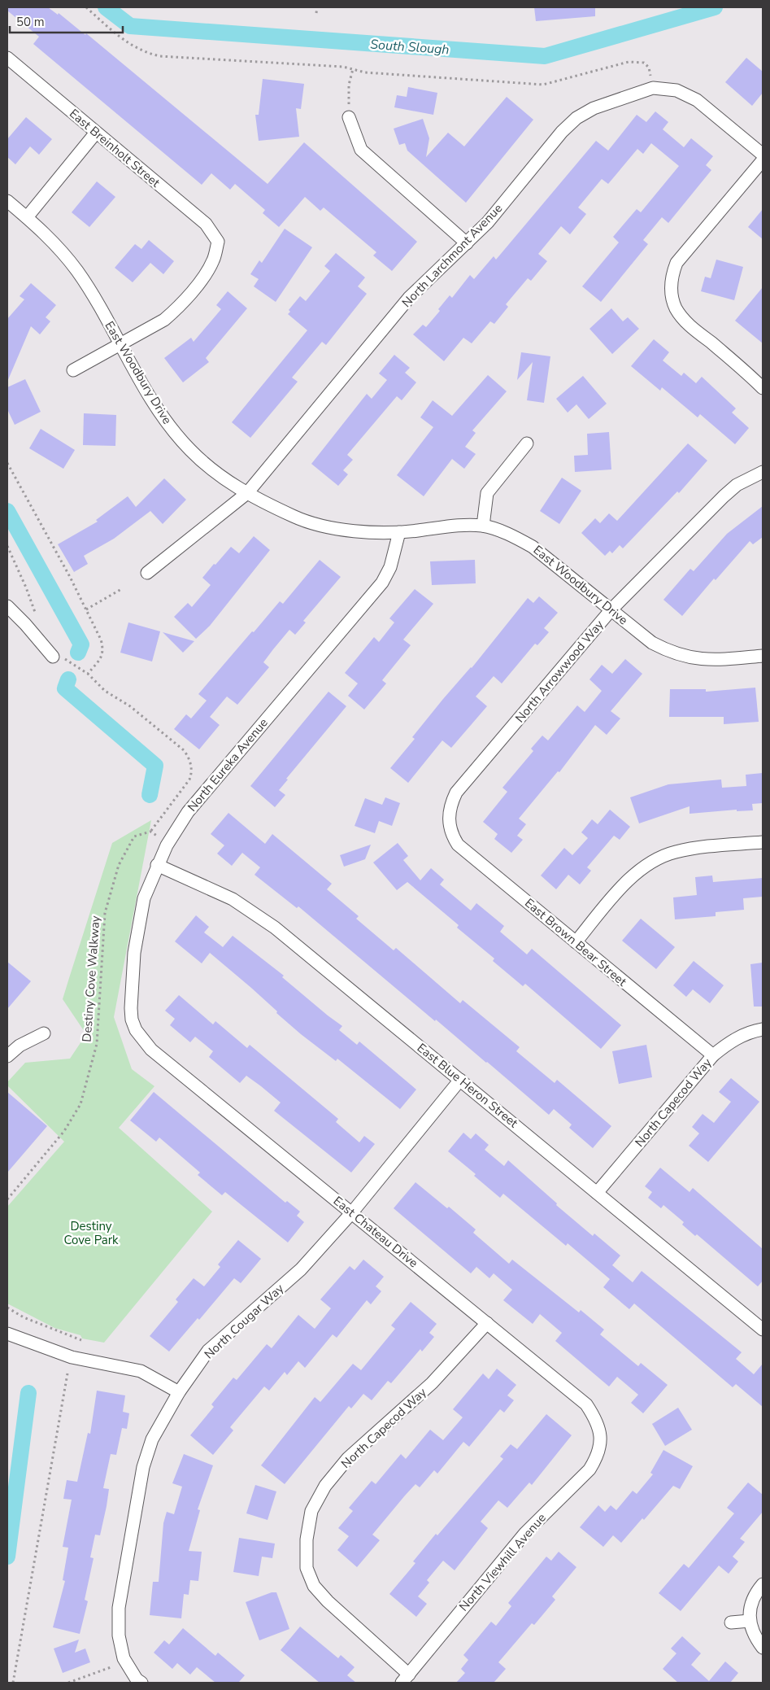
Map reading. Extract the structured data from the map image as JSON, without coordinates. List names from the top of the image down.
{
  "streets": {
    "street": [
      "East Breinholt Street",
      "North Larchmont Avenue",
      "East Woodbury Drive",
      "North Arrowwood Way",
      "North Eureka Avenue",
      "East Brown Bear Street",
      "East Blue Heron Street",
      "North Capecod Way",
      "East Chateau Drive",
      "North Cougar Way",
      "North Viewhill Avenue"
    ],
    "path": ["Destiny Cove Walkway"]
  },
  "crossings": [
    ["East Breinholt Street", "East Woodbury Drive"],
    ["North Larchmont Avenue", "East Woodbury Drive"],
    ["East Woodbury Drive", "North Arrowwood Way"],
    ["East Woodbury Drive", "North Eureka Avenue"],
    ["North Arrowwood Way", "East Brown Bear Street"],
    ["North Eureka Avenue", "East Blue Heron Street"],
    ["North Eureka Avenue", "East Chateau Drive"],
    ["East Brown Bear Street", "North Capecod Way"],
    ["East Blue Heron Street", "North Capecod Way"],
    ["East Blue Heron Street", "North Cougar Way"],
    ["North Capecod Way", "East Chateau Drive"],
    ["North Capecod Way", "North Viewhill Avenue"],
    ["East Chateau Drive", "North Cougar Way"],
    ["East Chateau Drive", "North Viewhill Avenue"]
  ],
  "water": ["South Slough"],
  "parks": ["Destiny Cove Park"],
  "scale_bar": "50 m"
}
